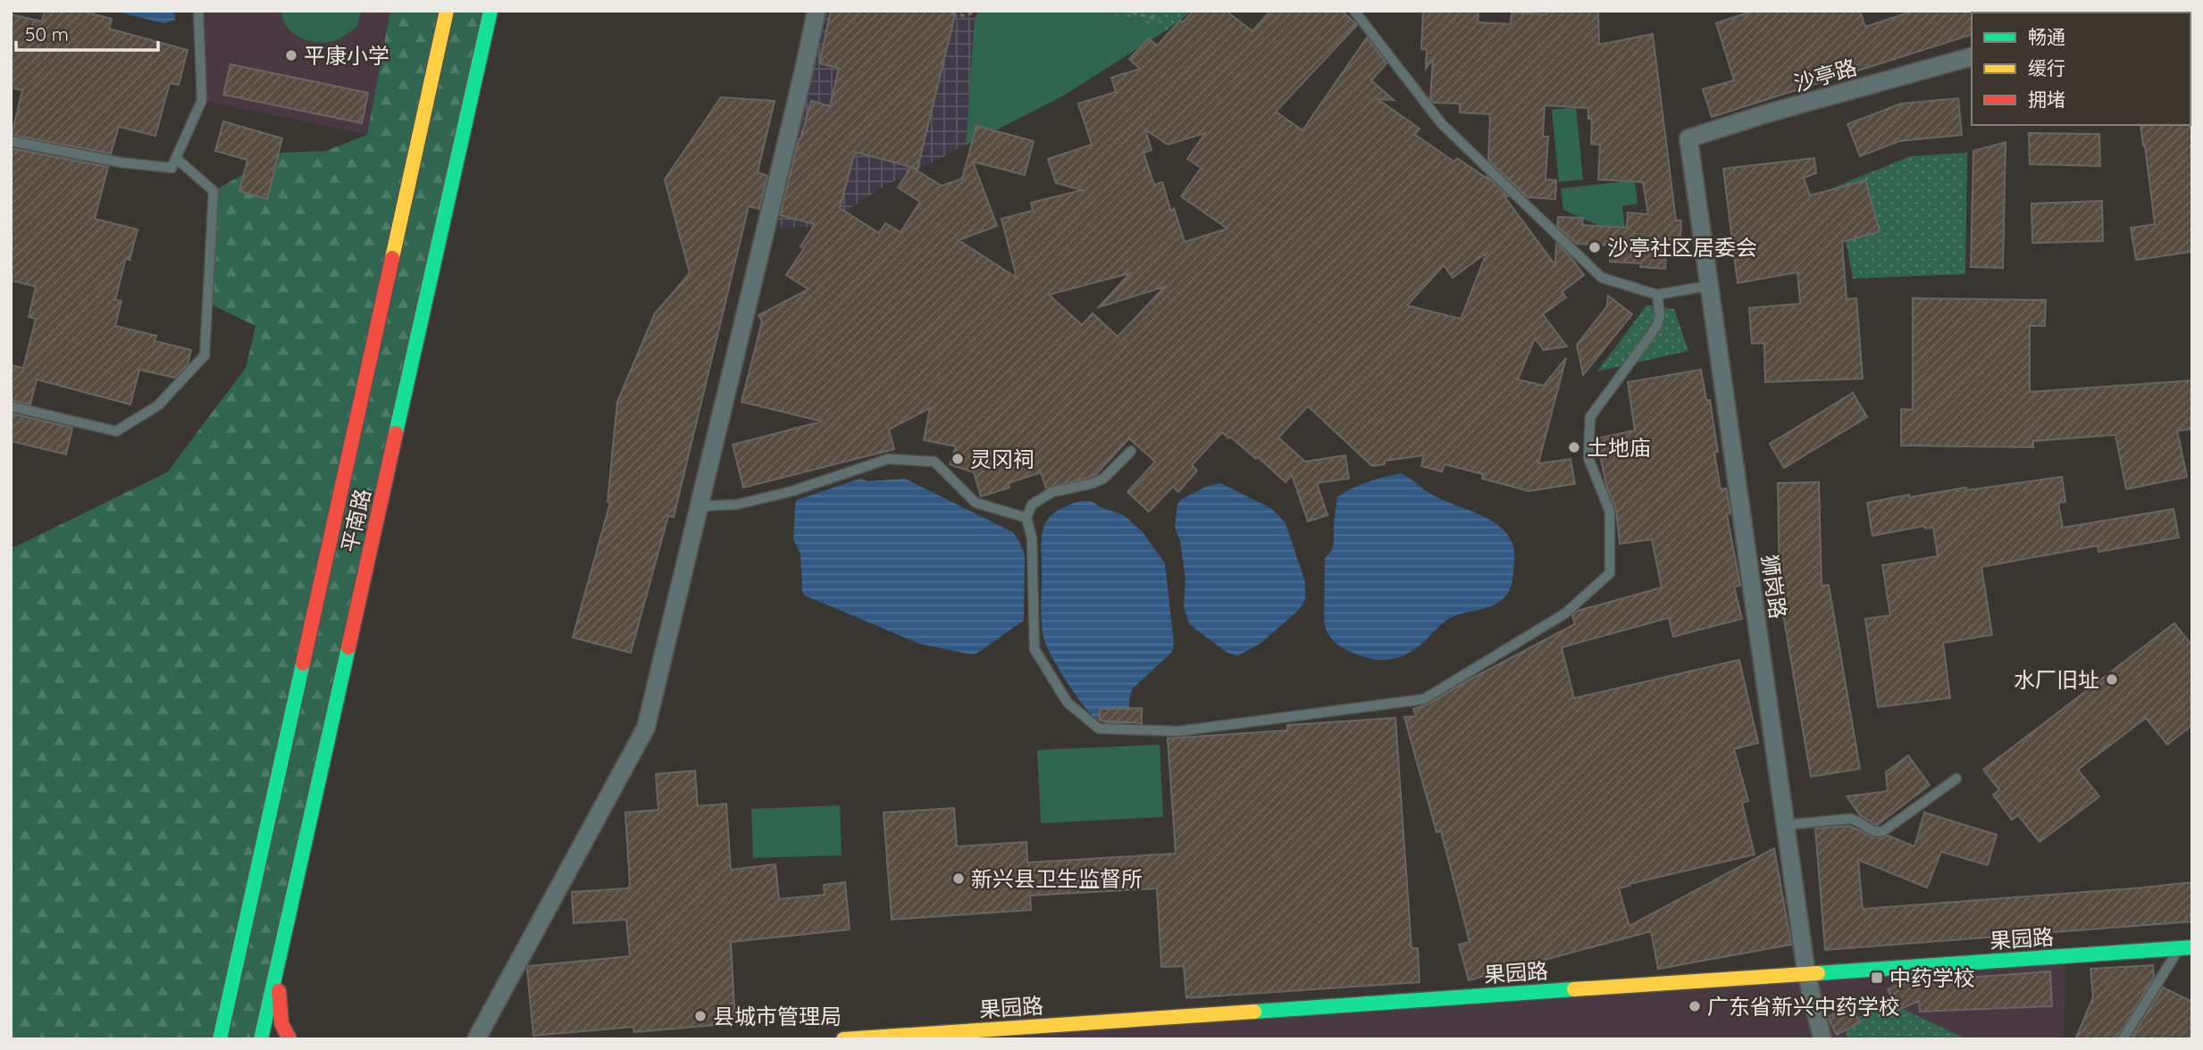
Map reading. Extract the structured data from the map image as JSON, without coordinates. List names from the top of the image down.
{
  "streets": {
    "main road": ["平南路", "果园路"],
    "street": ["沙亭路", "狮岗路"]
  },
  "crossings": [
    ["沙亭路", "狮岗路"],
    ["狮岗路", "果园路"]
  ],
  "places": {
    "other": [
      "平康小学",
      "沙亭社区居委会",
      "土地庙",
      "灵冈祠",
      "水厂旧址",
      "新兴县卫生监督所",
      "广东省新兴中药学校",
      "县城市管理局"
    ],
    "transit": ["中药学校"]
  },
  "legend": ["畅通", "缓行", "拥堵"],
  "scale_bar": "50 m"
}
